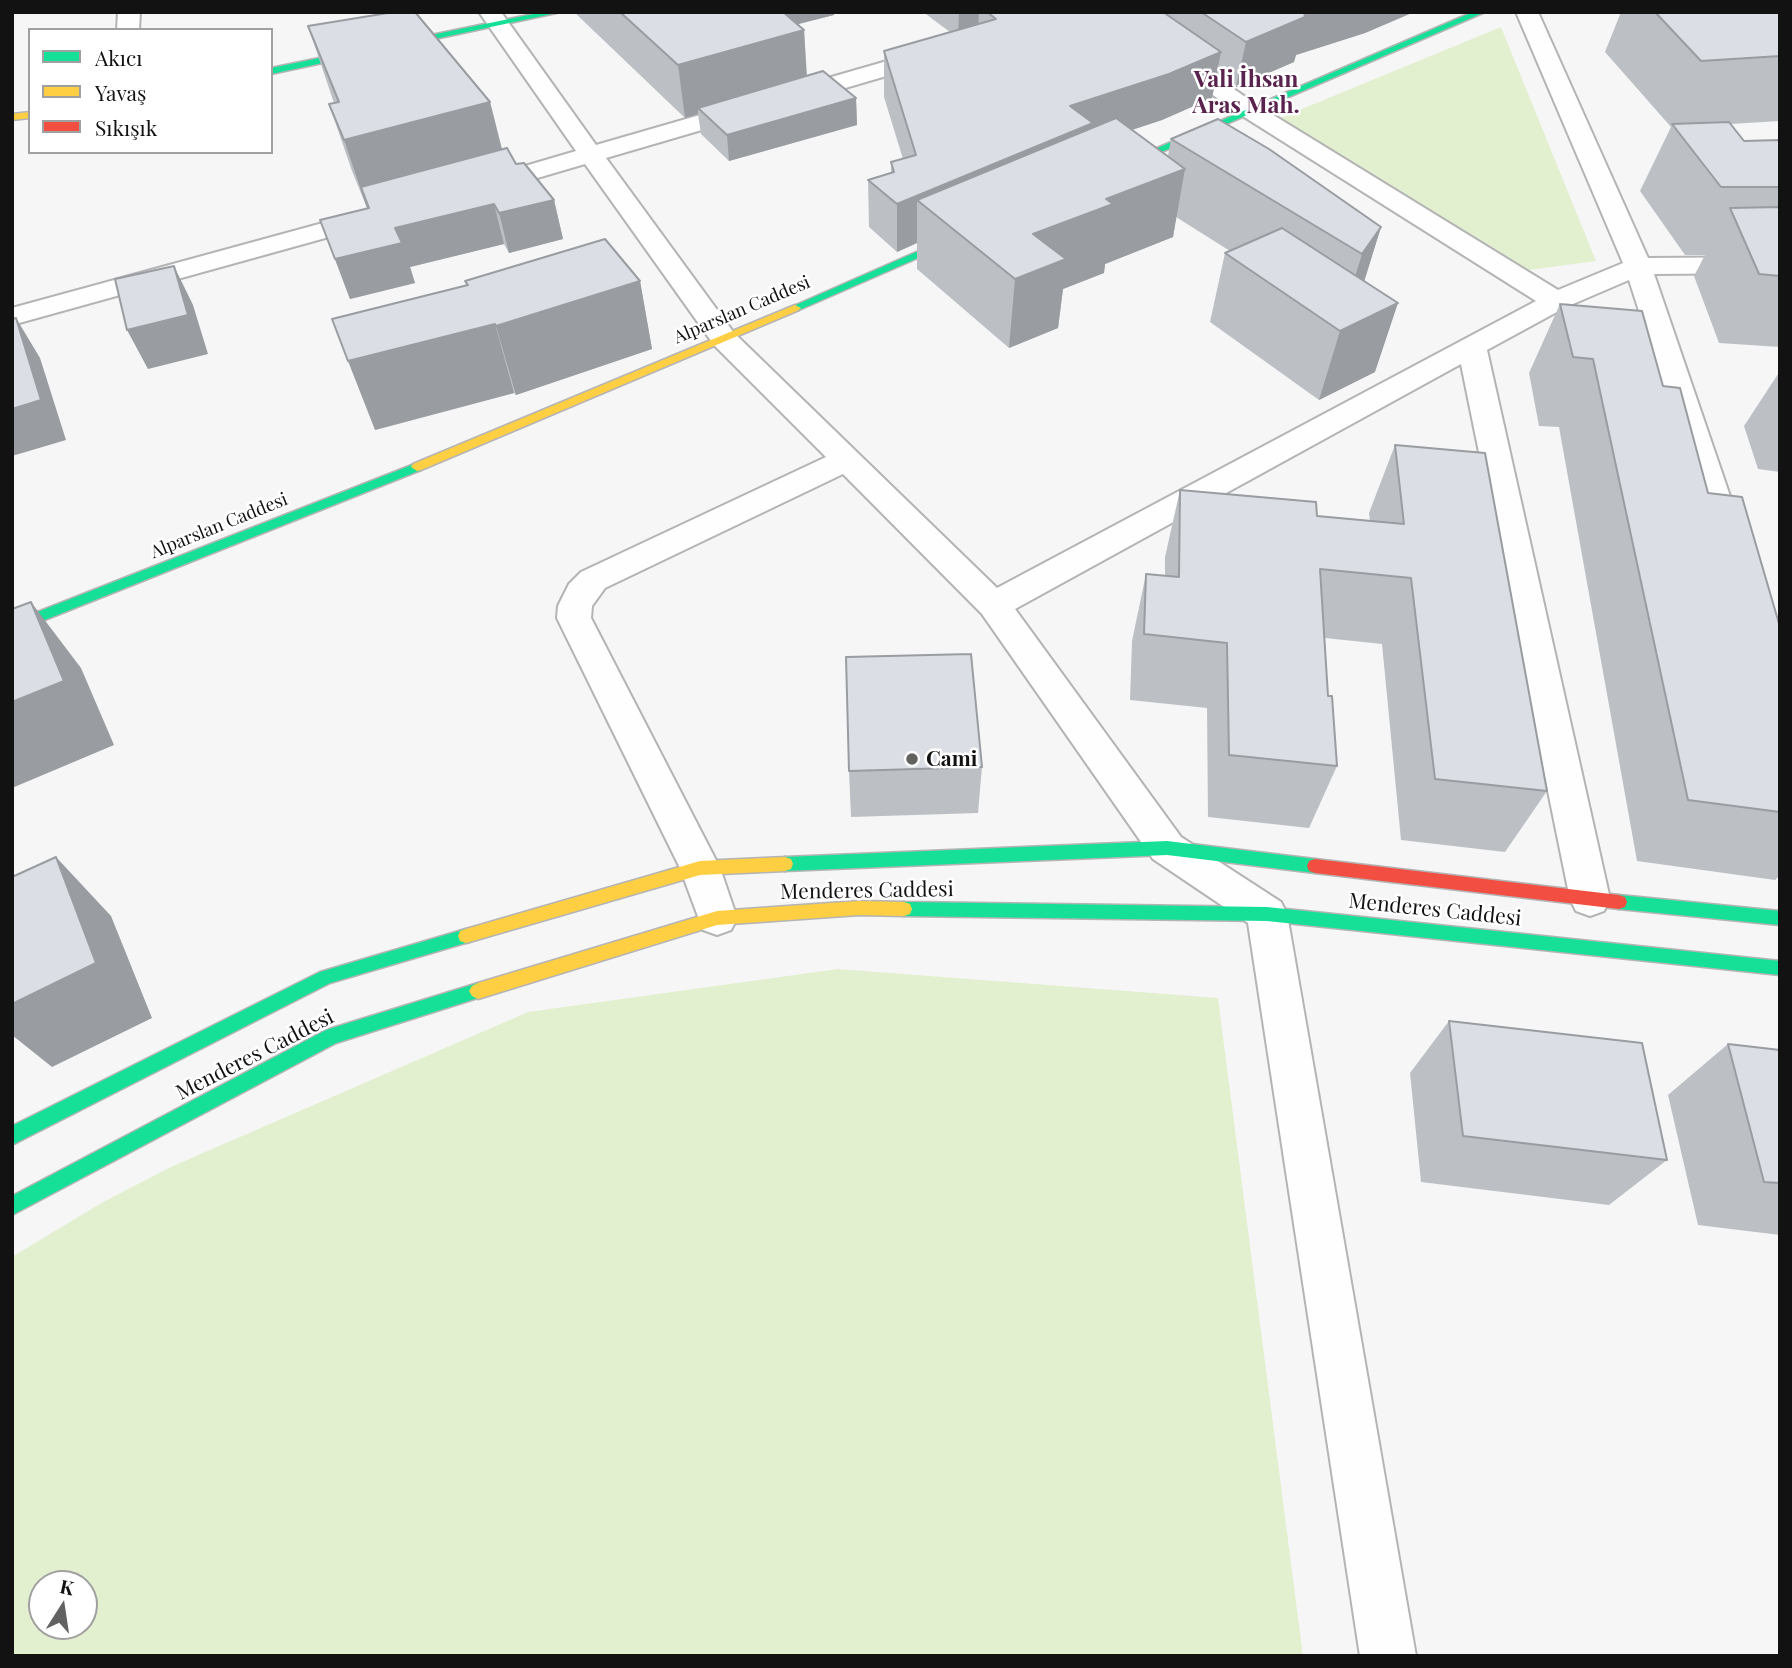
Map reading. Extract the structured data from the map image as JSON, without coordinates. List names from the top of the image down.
{
  "streets": {
    "main road": ["Alparslan Caddesi", "Menderes Caddesi"]
  },
  "districts": ["Vali İhsan Aras Mah."],
  "places": ["Cami"],
  "legend": ["Akıcı", "Yavaş", "Sıkışık"],
  "north": "top"
}
